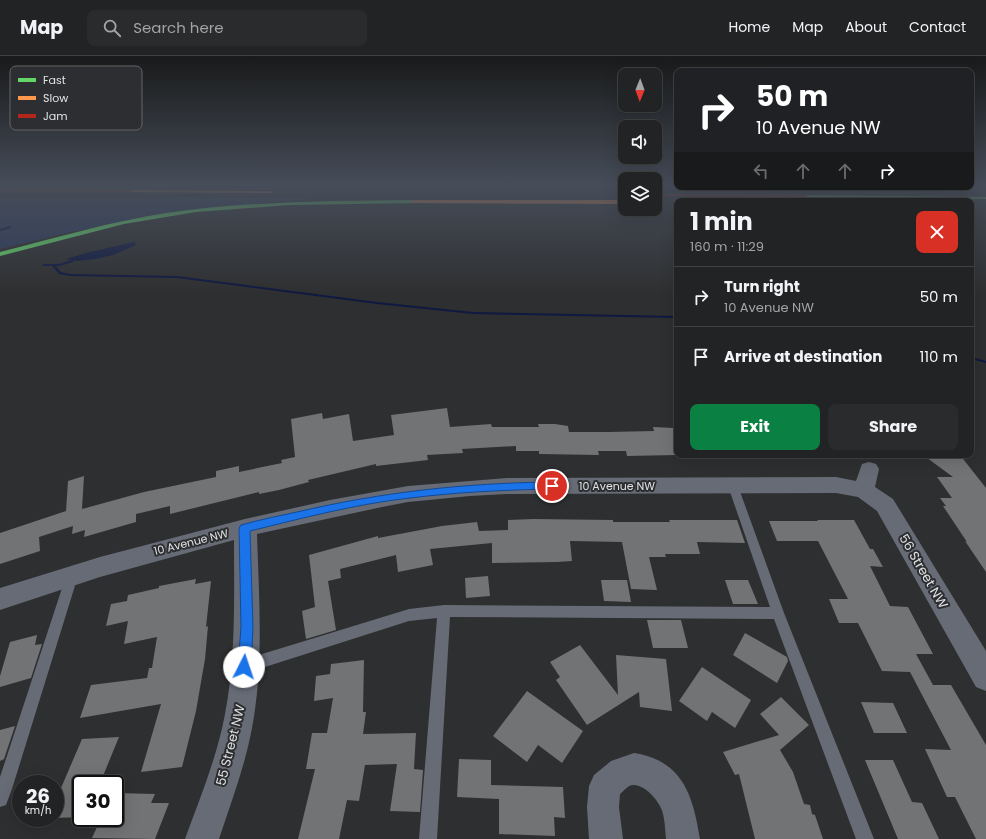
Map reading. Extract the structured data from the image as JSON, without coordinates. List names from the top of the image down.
{
  "streets": {
    "street": ["10 Avenue NW", "56 Street NW", "55 Street NW"]
  },
  "crossings": [
    ["10 Avenue NW", "56 Street NW"],
    ["10 Avenue NW", "55 Street NW"]
  ],
  "legend": ["Fast", "Slow", "Jam"],
  "north": "bottom",
  "page": {
    "header": "Map",
    "search": "Search here",
    "nav": [
      "Home",
      "Map",
      "About",
      "Contact"
    ],
    "turn": ["50 m", "10 Avenue NW"],
    "heading": ["1 min", "160 m · 11:29"],
    "list": [
      {
        "name": "Turn right",
        "note": "10 Avenue NW",
        "value": "50 m"
      },
      {
        "name": "Arrive at destination",
        "value": "110 m"
      }
    ],
    "buttons": ["Exit", "Share"],
    "speed": "26 km/h",
    "limit": "30"
  }
}
